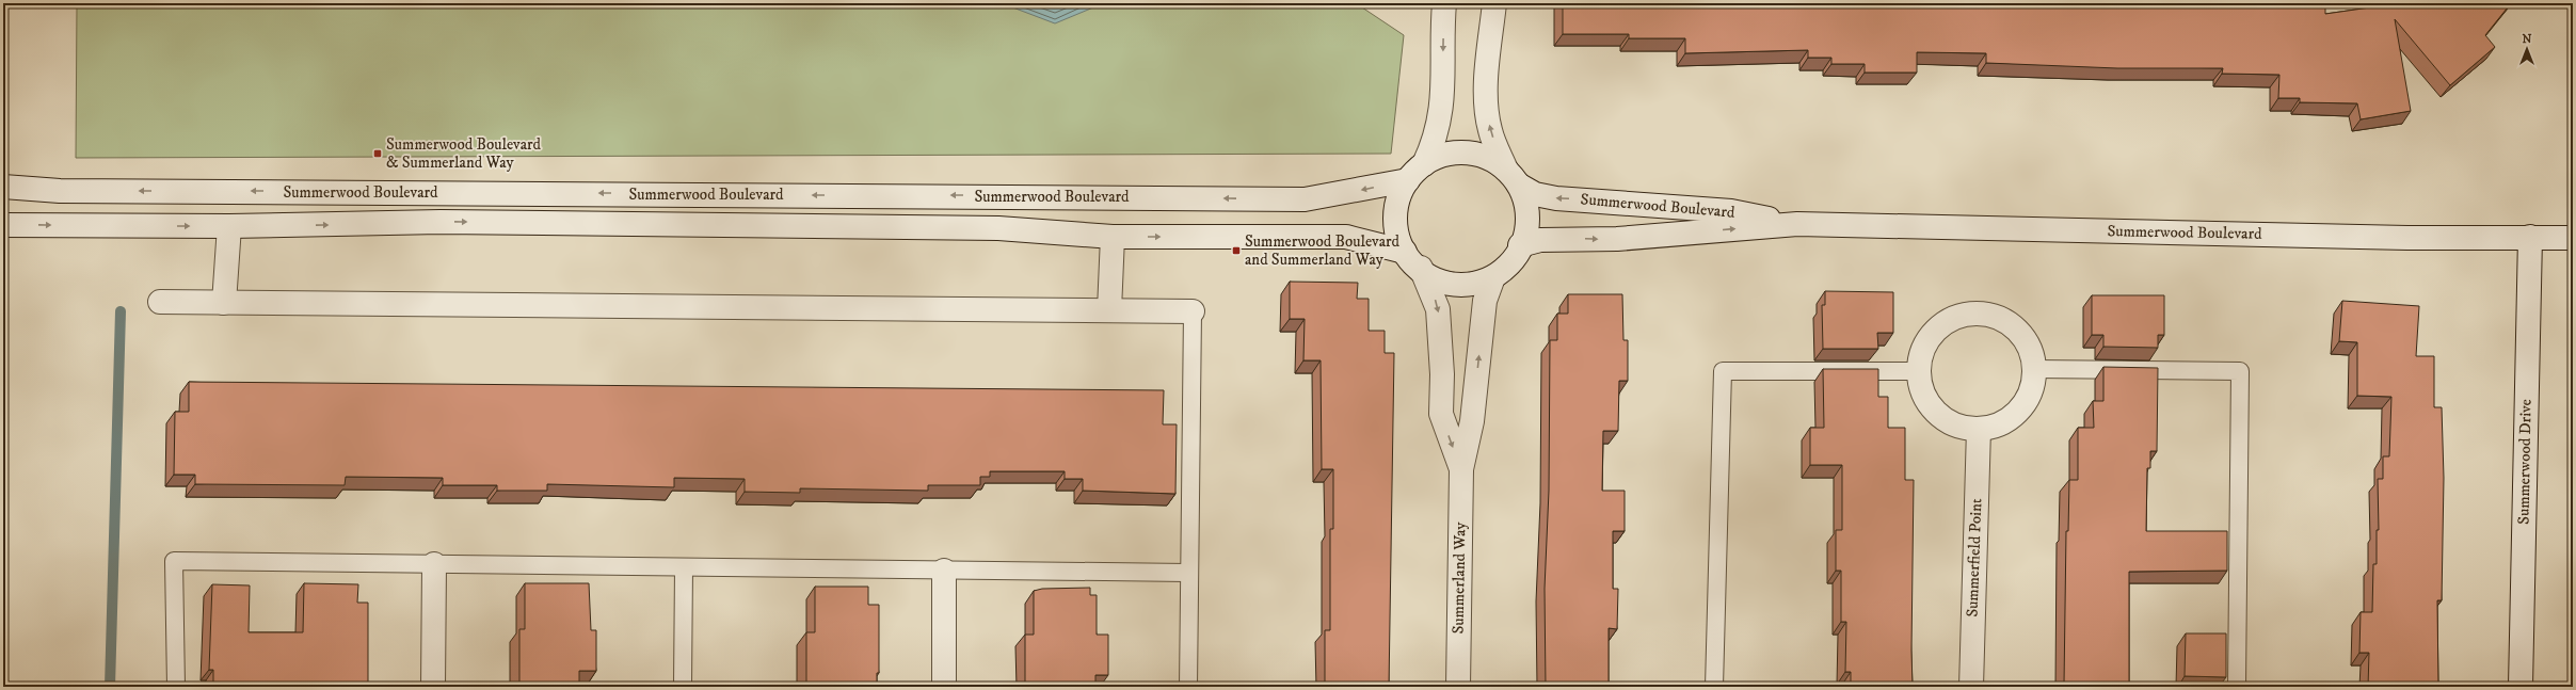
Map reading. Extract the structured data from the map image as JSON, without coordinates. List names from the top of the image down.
{
  "streets": {
    "street": [
      "Summerwood Boulevard",
      "Summerwood Drive",
      "Summerfield Point",
      "Summerland Way"
    ]
  },
  "crossings": [
    ["Summerwood Boulevard", "Summerwood Drive"],
    ["Summerwood Boulevard", "Summerland Way"]
  ],
  "places": {
    "transit": ["Summerwood Boulevard & Summerland Way", "Summerwood Boulevard and Summerland Way"]
  },
  "north": "top"
}
